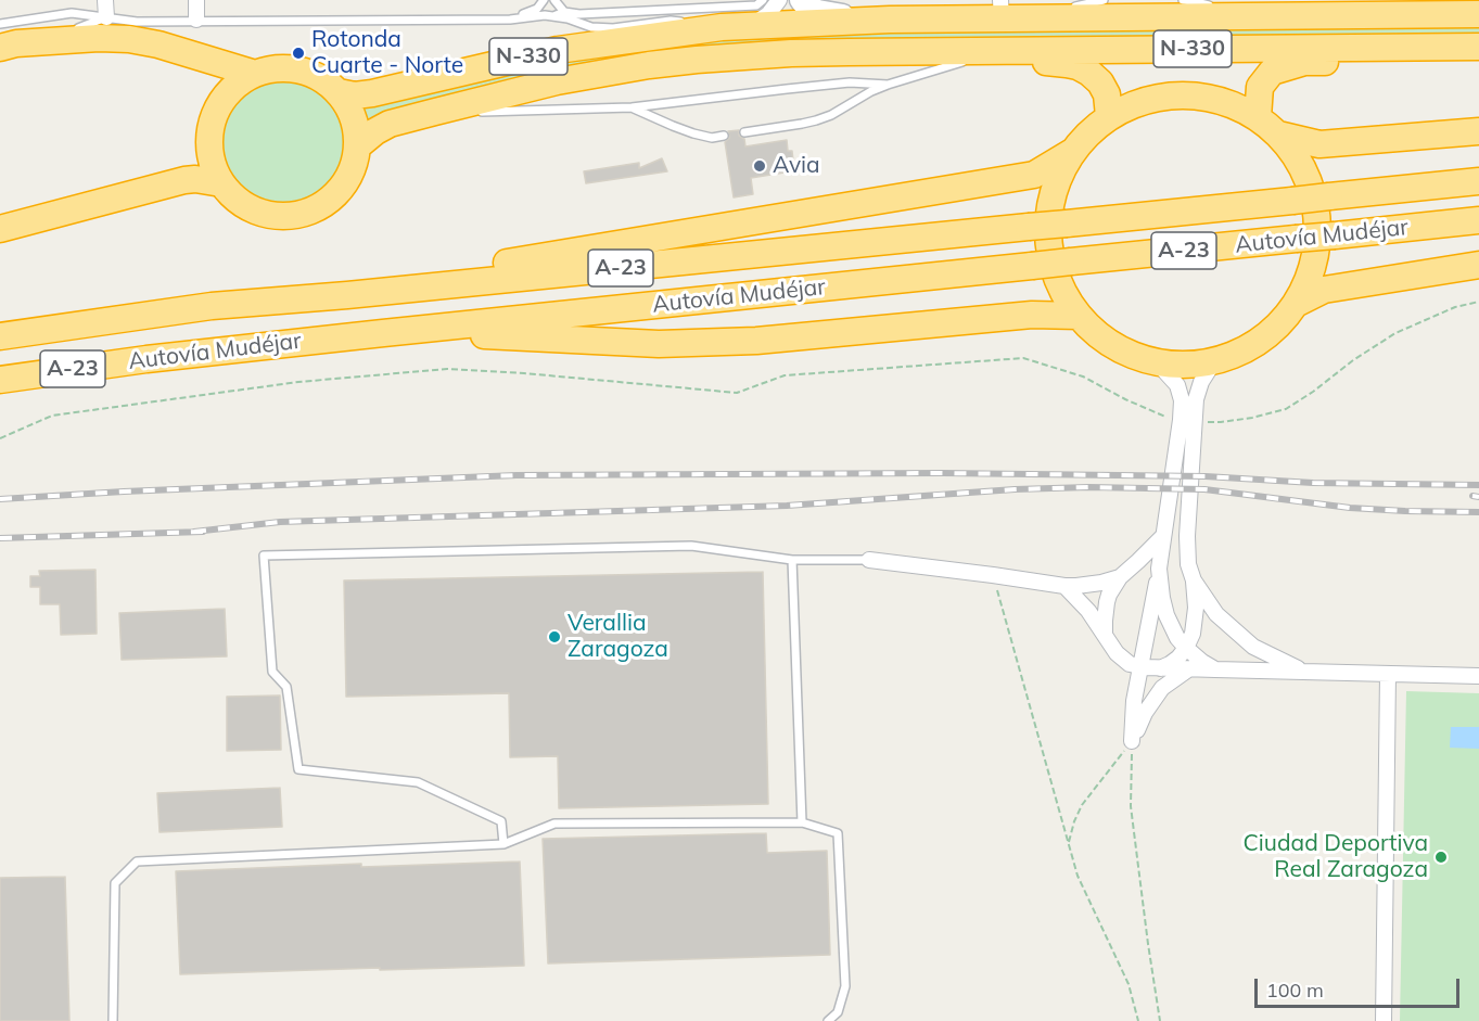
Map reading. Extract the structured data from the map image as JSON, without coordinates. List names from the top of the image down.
{
  "streets": {
    "highway": ["N-330", "Autovía Mudéjar", "A-23"]
  },
  "places": [
    "Rotonda Cuarte - Norte",
    "Avia",
    "Verallia Zaragoza",
    "Ciudad Deportiva Real Zaragoza"
  ],
  "scale_bar": "100 m"
}
